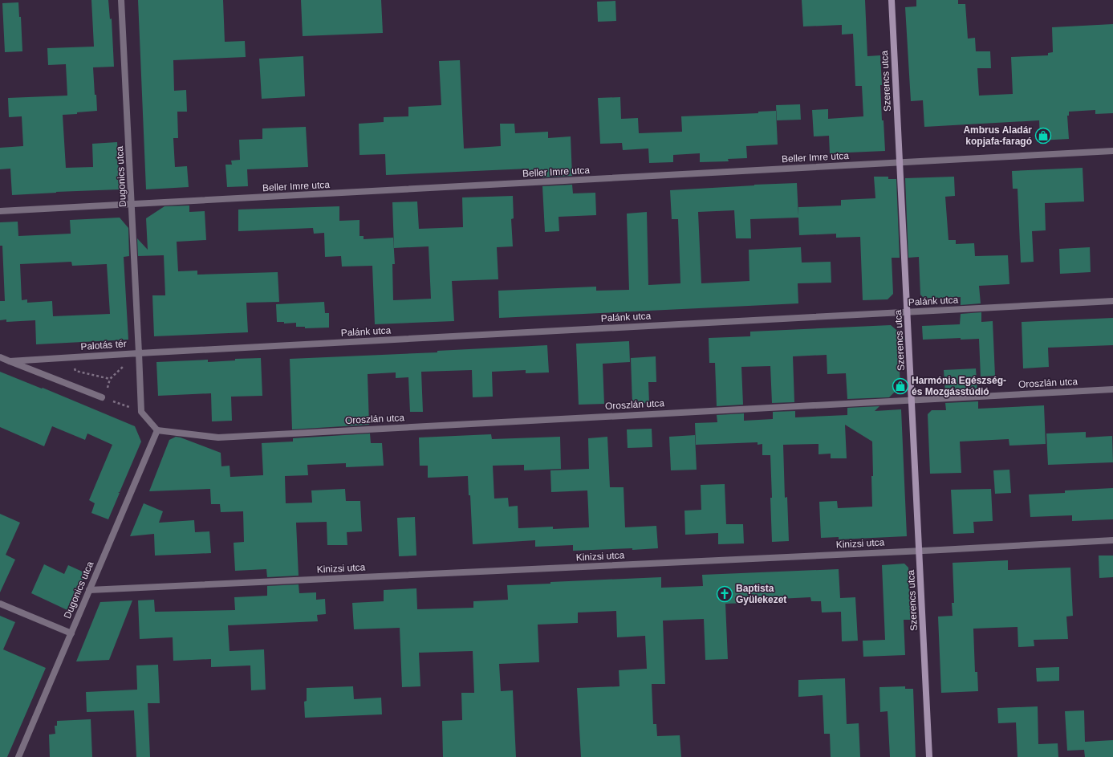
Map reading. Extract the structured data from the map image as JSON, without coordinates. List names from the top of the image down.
{
  "streets": {
    "street": [
      "Szerencs utca",
      "Beller Imre utca",
      "Dugonics utca",
      "Palánk utca",
      "Palotás tér",
      "Oroszlán utca",
      "Kinizsi utca"
    ]
  },
  "crossings": [
    ["Szerencs utca", "Beller Imre utca"],
    ["Szerencs utca", "Palánk utca"],
    ["Szerencs utca", "Oroszlán utca"],
    ["Szerencs utca", "Kinizsi utca"],
    ["Beller Imre utca", "Dugonics utca"],
    ["Dugonics utca", "Palánk utca"],
    ["Dugonics utca", "Palotás tér"],
    ["Dugonics utca", "Oroszlán utca"],
    ["Dugonics utca", "Kinizsi utca"],
    ["Palánk utca", "Palotás tér"]
  ],
  "places": {
    "shop": ["Ambrus Aladár kopjafa-faragó", "Harmónia Egészség- és Mozgásstúdió"],
    "church": ["Baptista Gyülekezet"]
  }
}
